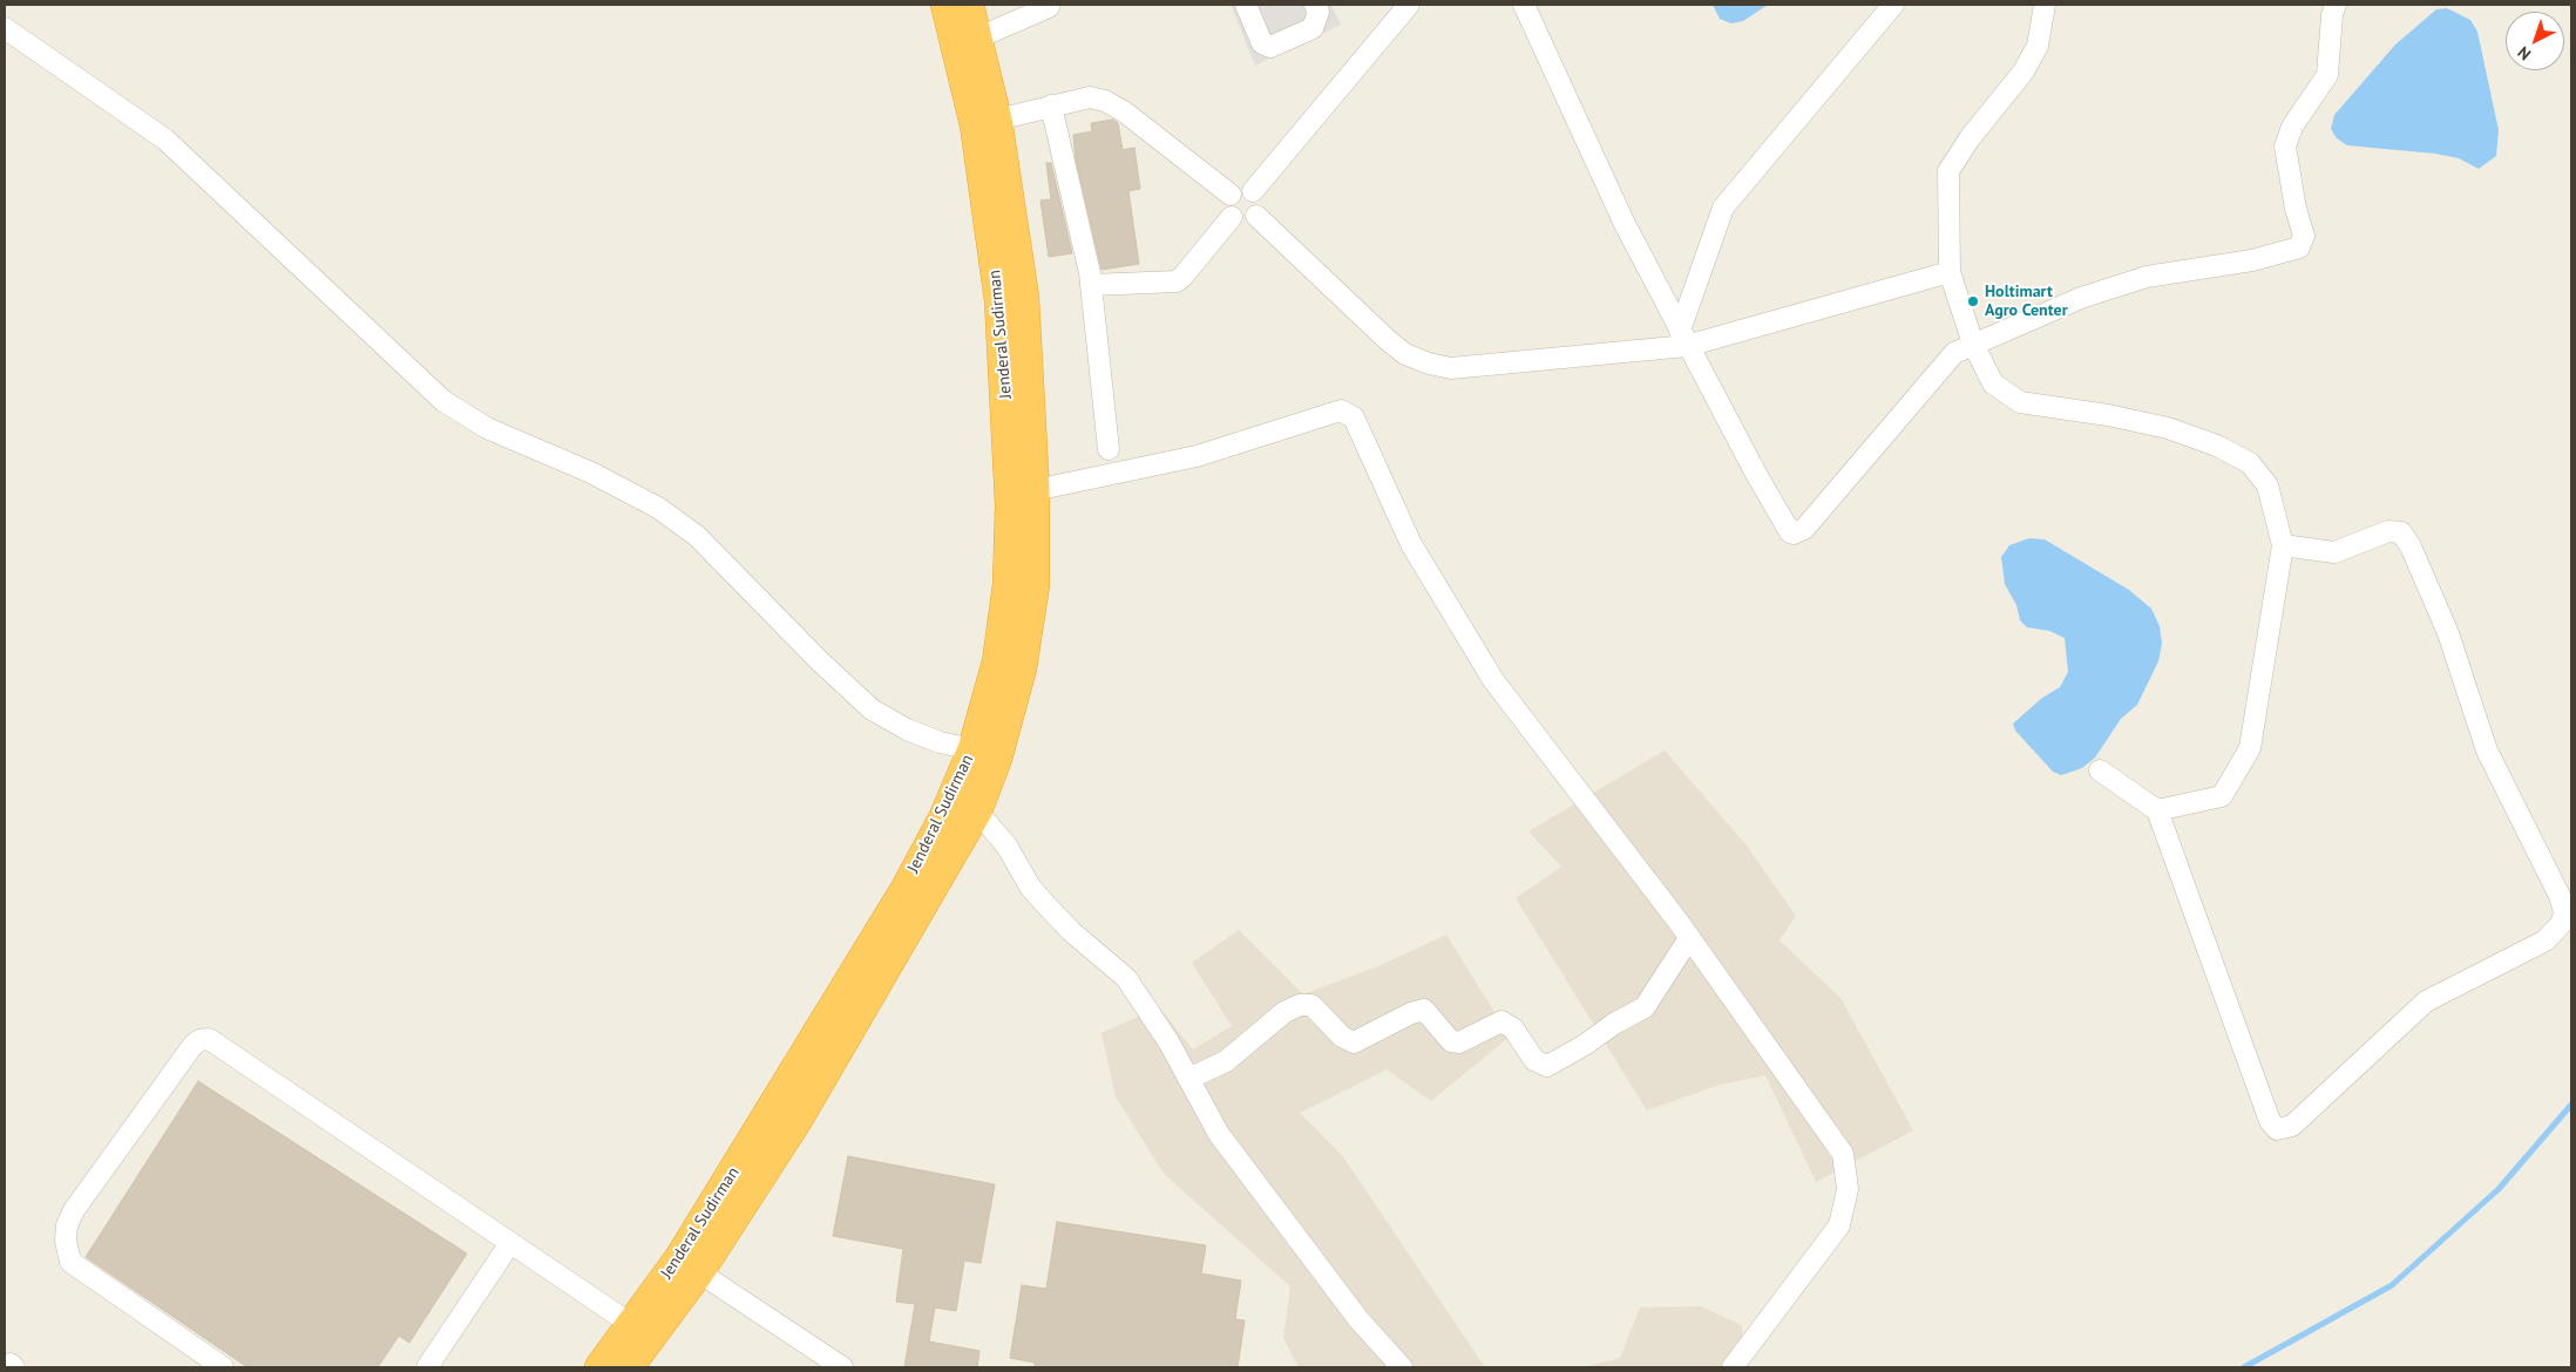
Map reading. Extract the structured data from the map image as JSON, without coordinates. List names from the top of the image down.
{
  "streets": {
    "highway": ["Jenderal Sudirman"]
  },
  "places": ["Holtimart Agro Center"],
  "north": "bottom left"
}
